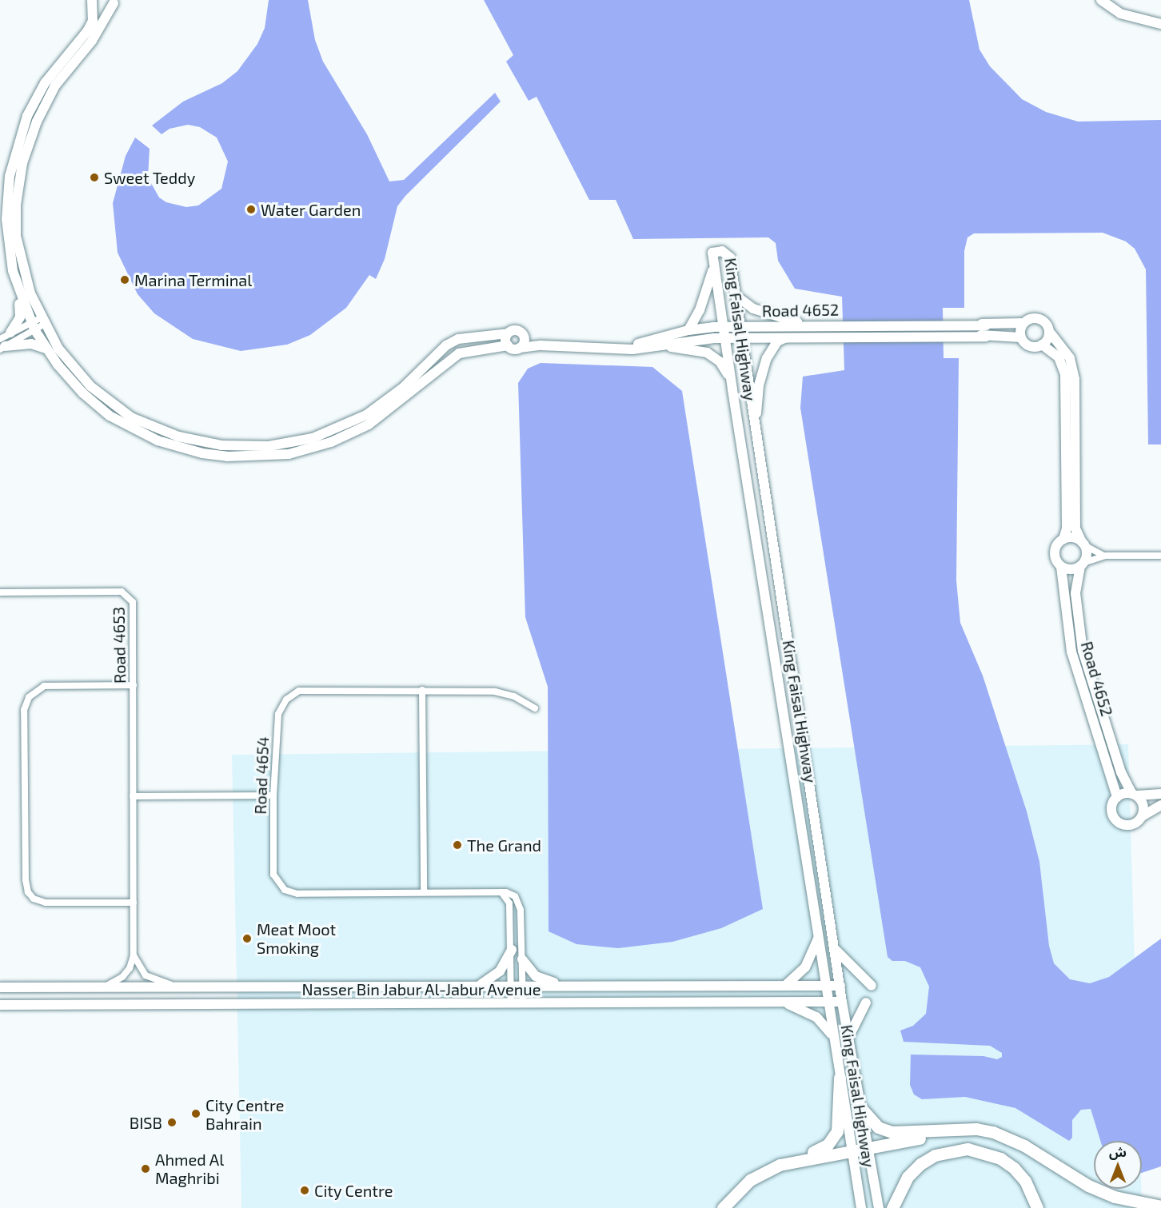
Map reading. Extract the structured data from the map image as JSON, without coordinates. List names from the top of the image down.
{
  "streets": {
    "street": [
      "Road 4652",
      "King Faisal Highway",
      "Road 4653",
      "Road 4654",
      "Nasser Bin Jabur Al-Jabur Avenue"
    ]
  },
  "crossings": [
    ["Road 4652", "King Faisal Highway"],
    ["King Faisal Highway", "Nasser Bin Jabur Al-Jabur Avenue"],
    ["Road 4653", "Nasser Bin Jabur Al-Jabur Avenue"]
  ],
  "places": [
    "Sweet Teddy",
    "Water Garden",
    "Marina Terminal",
    "The Grand",
    "Meat Moot Smoking",
    "City Centre Bahrain",
    "BISB",
    "Ahmed Al Maghribi",
    "City Centre"
  ],
  "north": "top"
}
